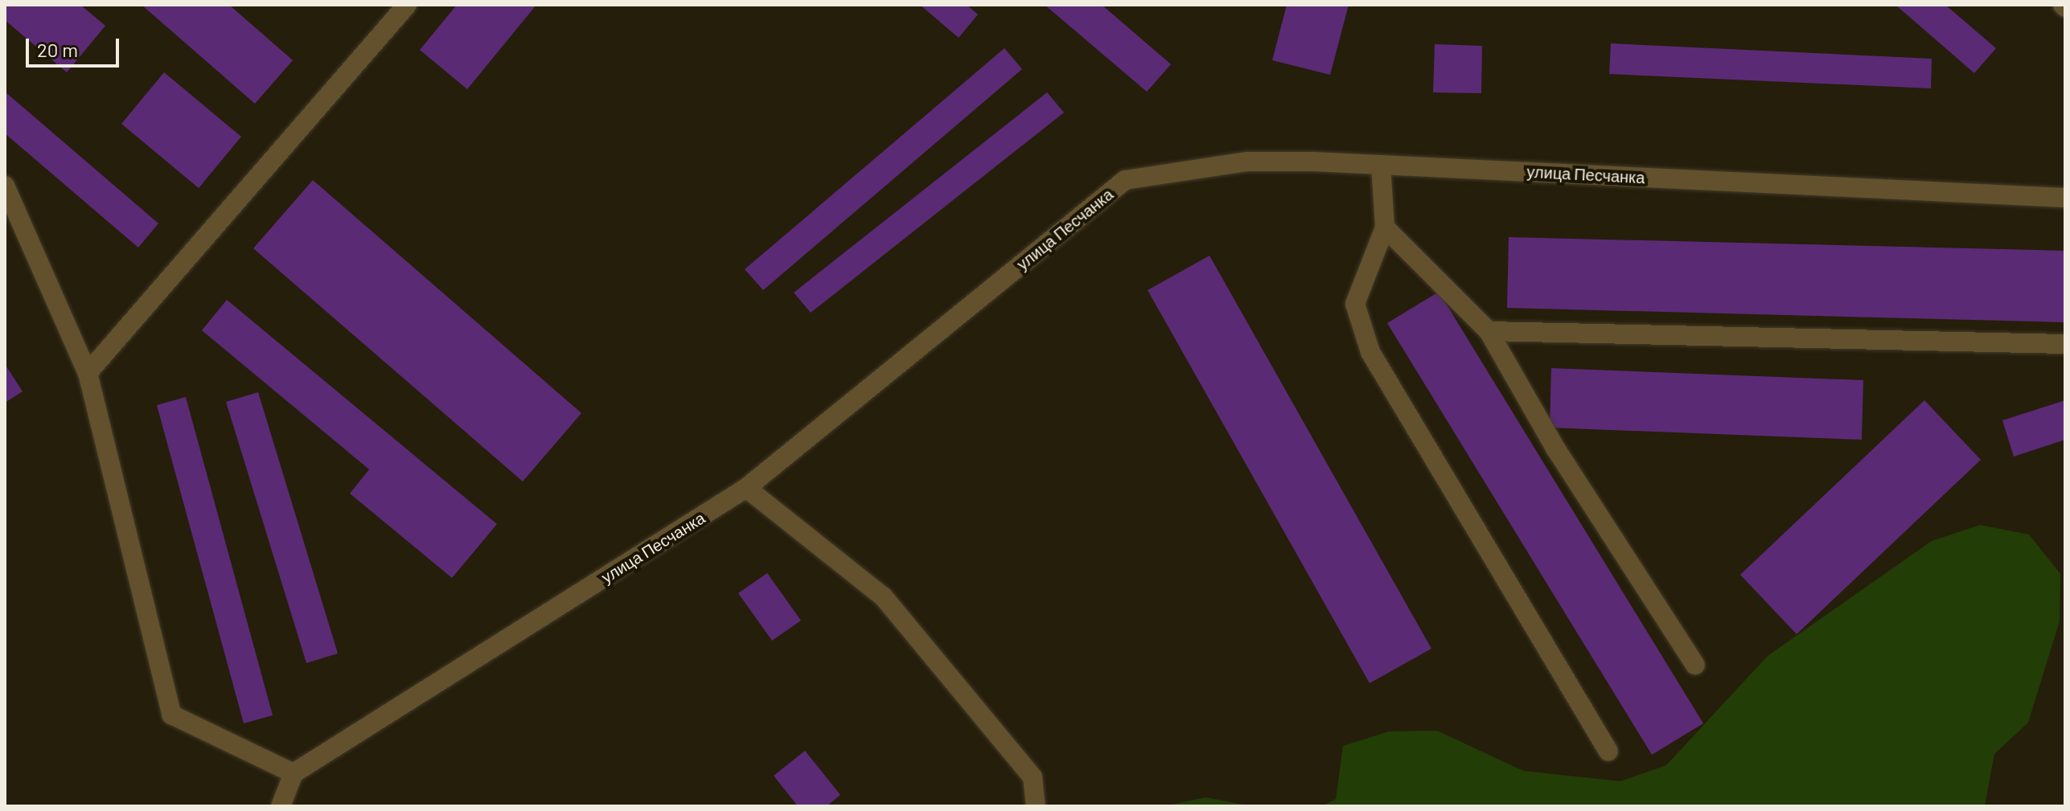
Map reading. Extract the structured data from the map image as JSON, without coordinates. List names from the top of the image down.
{
  "streets": {
    "street": ["улица Песчанка"]
  },
  "scale_bar": "20 m"
}
